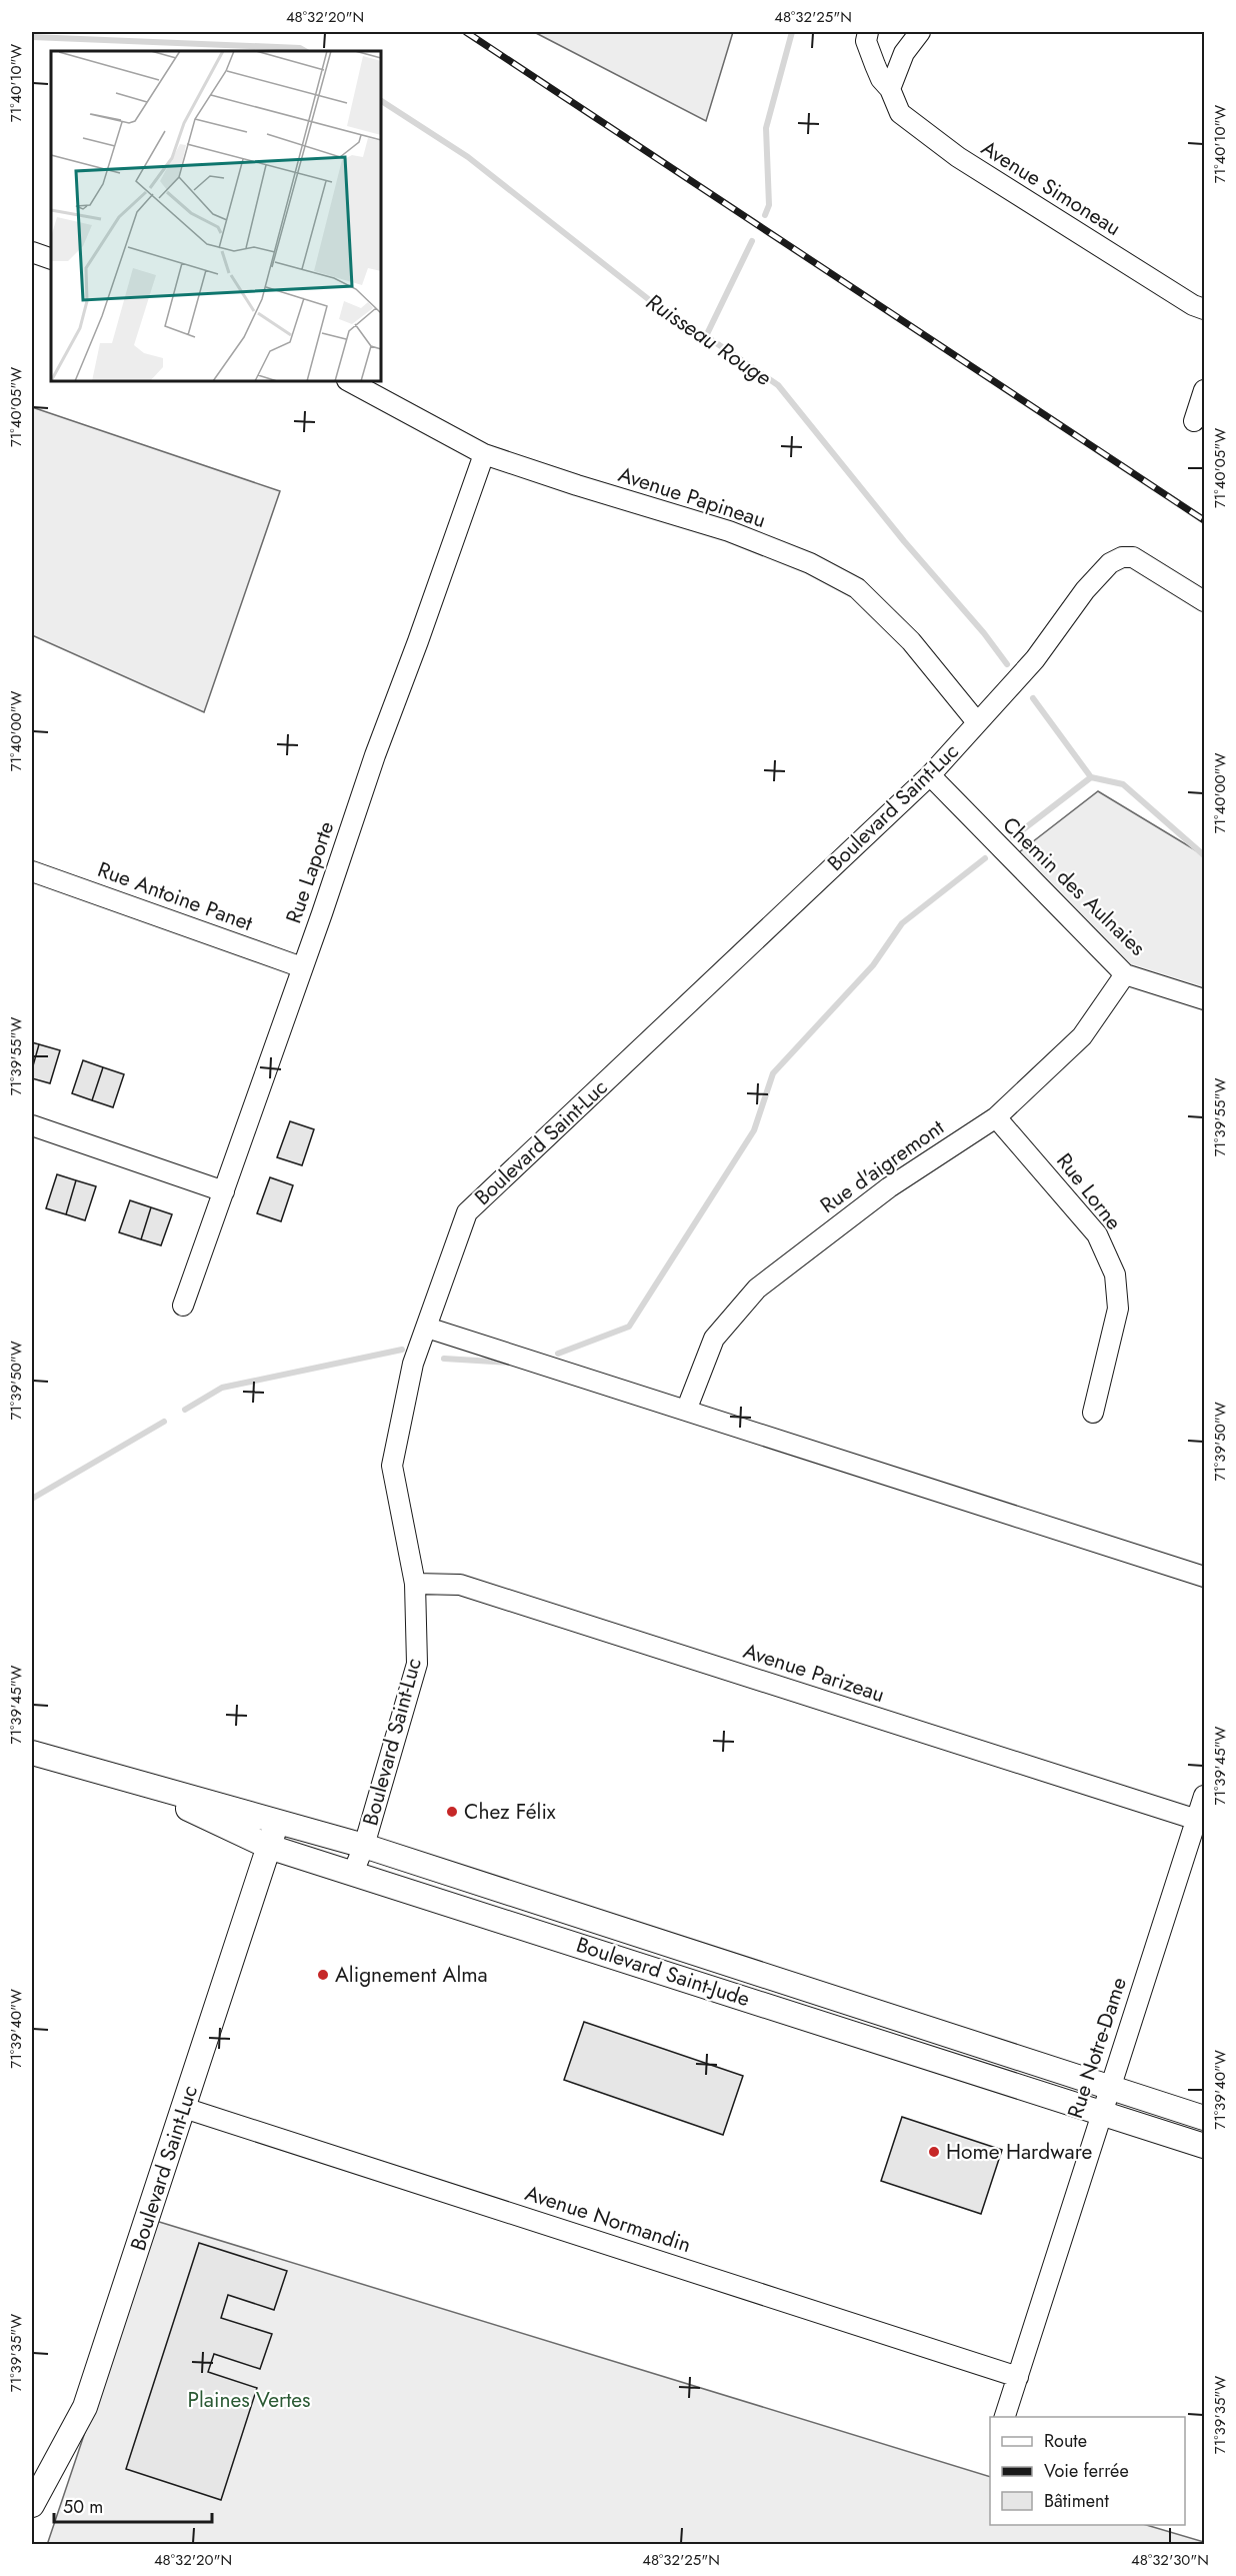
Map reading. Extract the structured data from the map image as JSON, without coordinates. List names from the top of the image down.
{
  "streets": {
    "street": [
      "Avenue Simoneau",
      "Avenue Papineau",
      "Boulevard Saint-Luc",
      "Rue Laporte",
      "Chemin des Aulnaies",
      "Rue Antoine Panet",
      "Rue d'aigremont",
      "Rue Lorne",
      "Avenue Parizeau",
      "Boulevard Saint-Jude",
      "Rue Notre-Dame",
      "Avenue Normandin"
    ]
  },
  "crossings": [
    ["Avenue Papineau", "Boulevard Saint-Luc"],
    ["Avenue Papineau", "Rue Laporte"],
    ["Boulevard Saint-Luc", "Chemin des Aulnaies"],
    ["Boulevard Saint-Luc", "Avenue Parizeau"],
    ["Boulevard Saint-Luc", "Boulevard Saint-Jude"],
    ["Boulevard Saint-Luc", "Avenue Normandin"],
    ["Rue Laporte", "Rue Antoine Panet"],
    ["Chemin des Aulnaies", "Rue d'aigremont"],
    ["Rue d'aigremont", "Rue Lorne"],
    ["Avenue Parizeau", "Rue Notre-Dame"],
    ["Boulevard Saint-Jude", "Rue Notre-Dame"],
    ["Rue Notre-Dame", "Avenue Normandin"]
  ],
  "water": ["Ruisseau Rouge"],
  "parks": ["Plaines Vertes"],
  "places": ["Chez Félix", "Alignement Alma", "Home Hardware"],
  "legend": ["Route", "Voie ferrée", "Bâtiment"],
  "scale_bar": "50 m",
  "coordinates": [
    "48°32'20\"N",
    "48°32'25\"N",
    "71°40'10\"W",
    "71°40'05\"W",
    "71°40'00\"W",
    "71°39'55\"W",
    "71°39'50\"W",
    "71°39'45\"W",
    "71°39'40\"W",
    "71°39'35\"W",
    "48°32'30\"N"
  ]
}
